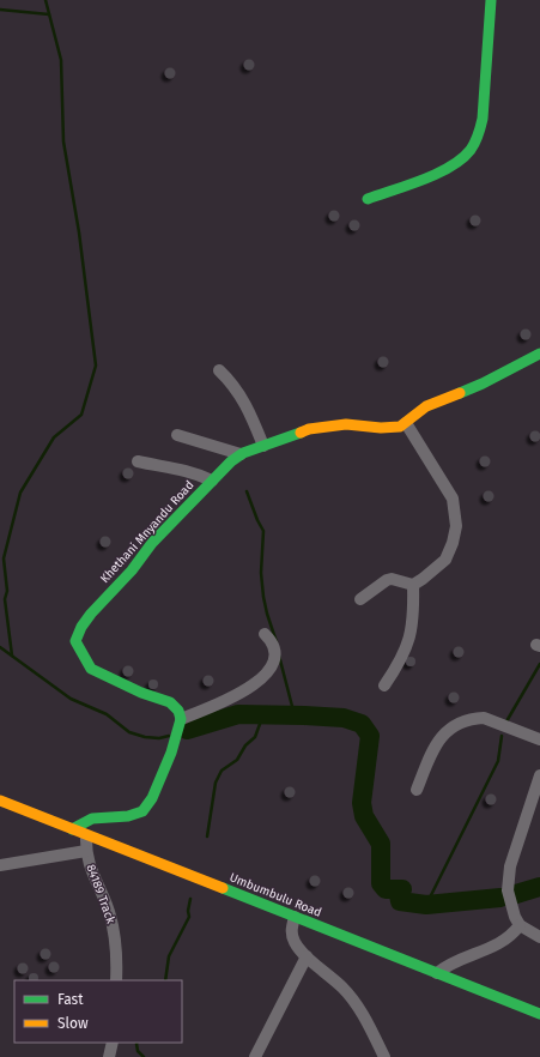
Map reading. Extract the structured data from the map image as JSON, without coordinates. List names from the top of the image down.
{
  "streets": {
    "street": ["Khethani Mnyandu Road", "84189 Track", "Umbumbulu Road"]
  },
  "crossings": [
    ["84189 Track", "Umbumbulu Road"]
  ],
  "legend": ["Fast", "Slow"]
}
